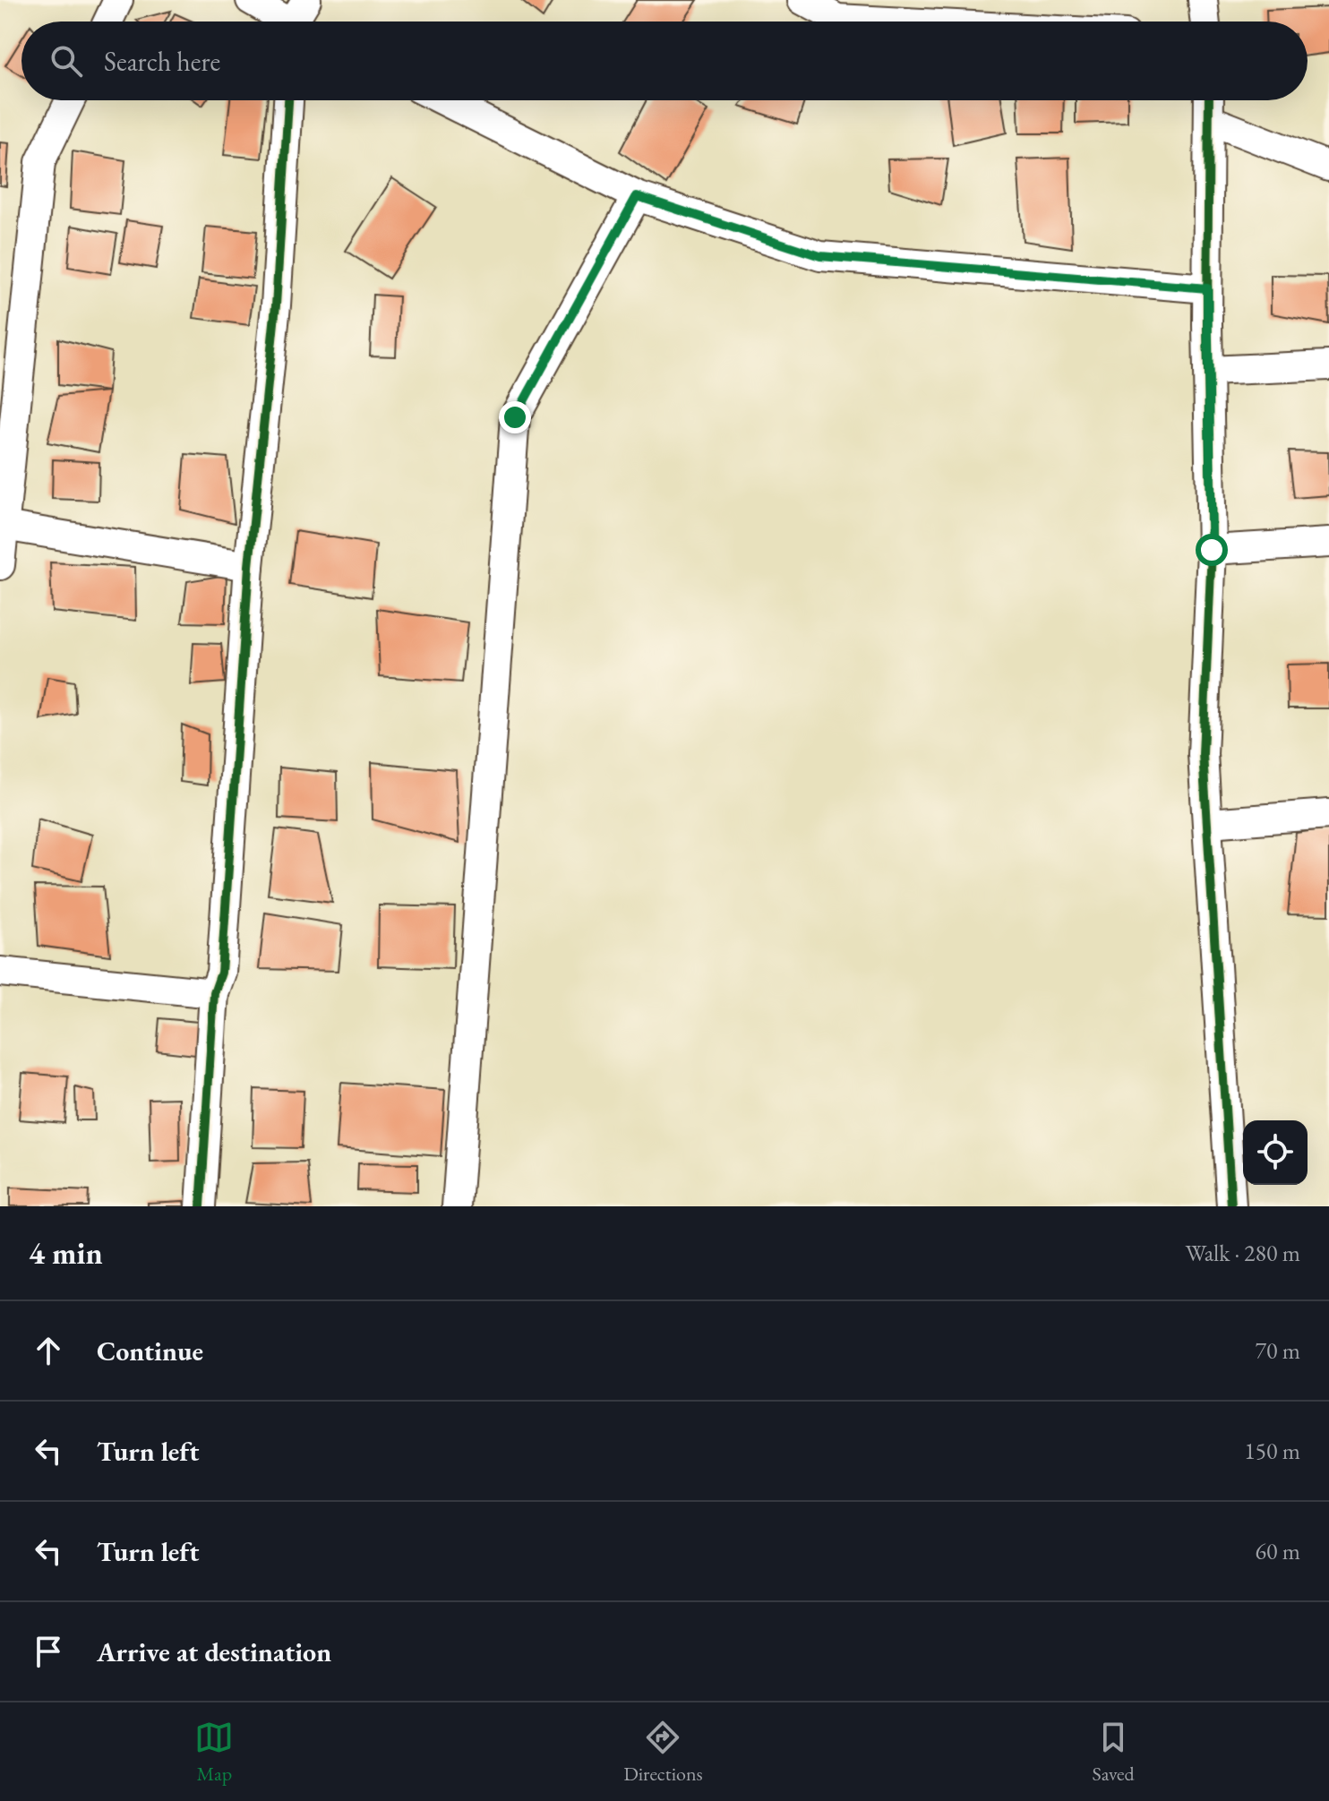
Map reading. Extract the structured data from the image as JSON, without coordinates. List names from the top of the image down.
{
  "page": {
    "search": "Search here",
    "heading": ["4 min", "Walk · 280 m"],
    "list": [
      ["Continue", "70 m"],
      ["Turn left", "150 m"],
      ["Turn left", "60 m"],
      "Arrive at destination"
    ],
    "nav": ["Map", "Directions", "Saved"]
  }
}
